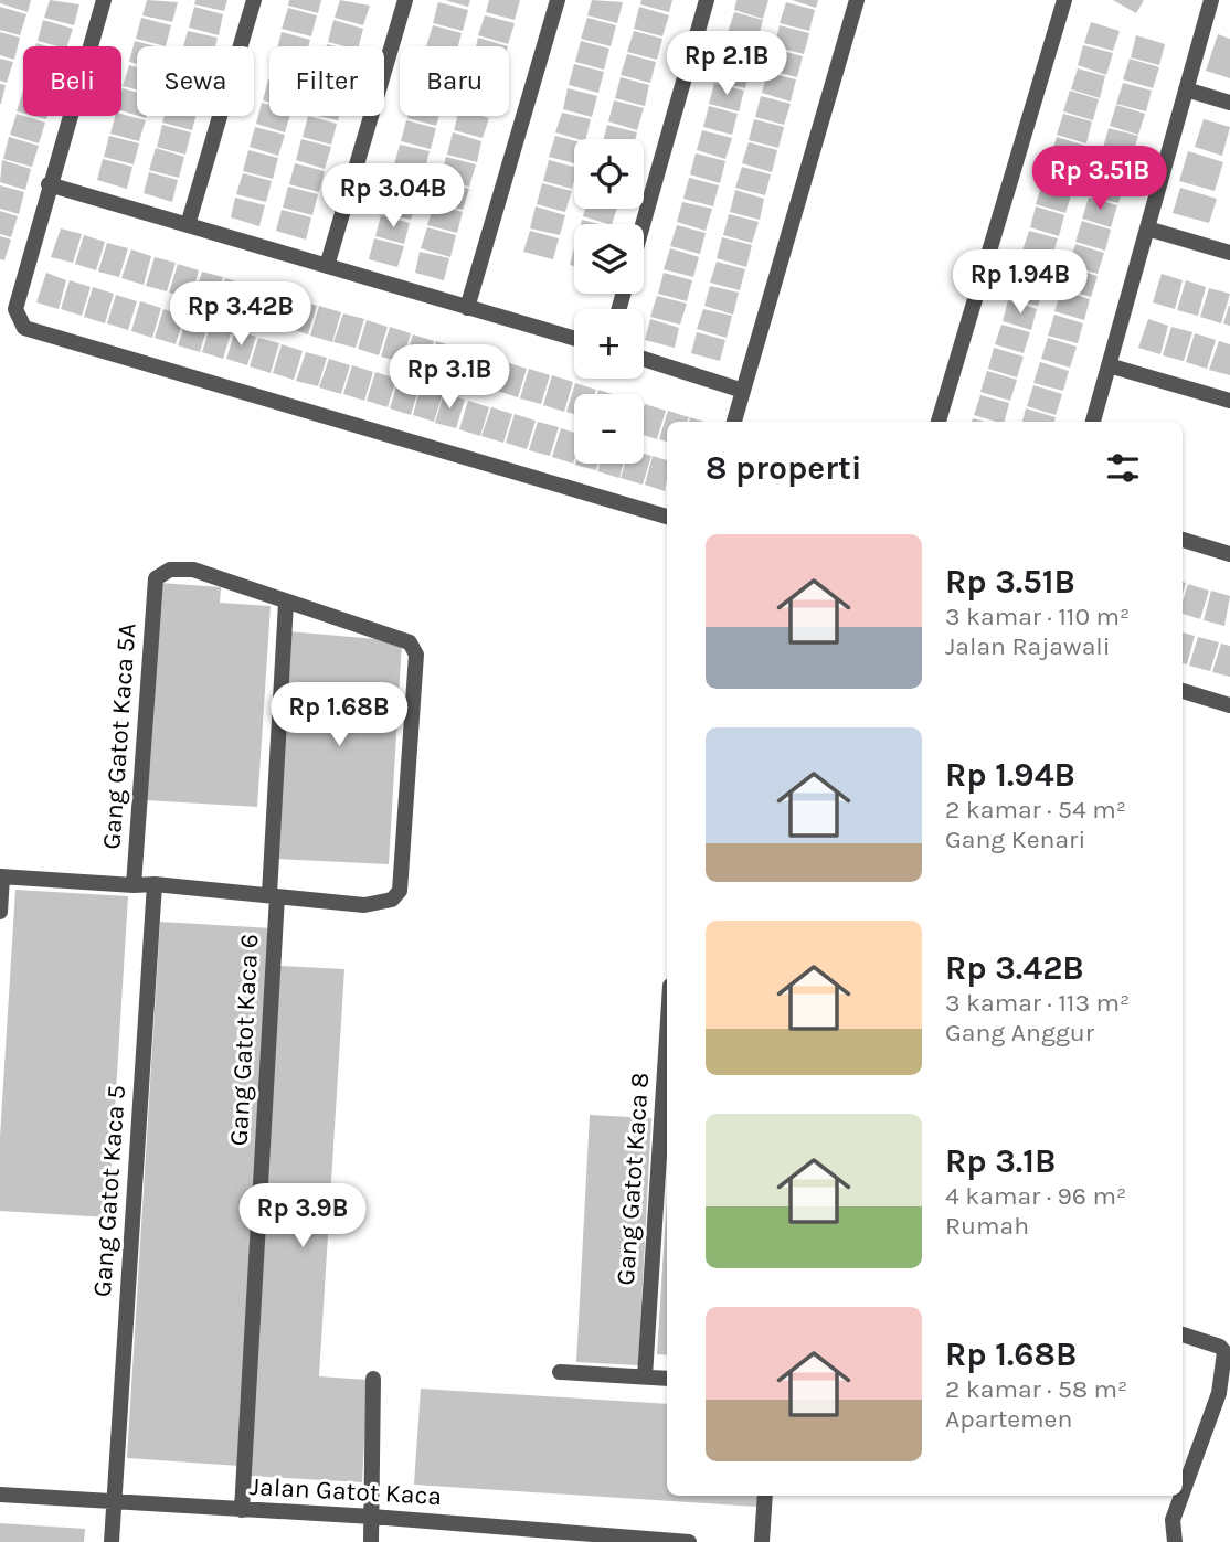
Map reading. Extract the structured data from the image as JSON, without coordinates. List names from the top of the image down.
{
  "streets": {
    "street": [
      "Gang Gatot Kaca 5A",
      "Gang Gatot Kaca 6",
      "Gang Gatot Kaca 8",
      "Gang Gatot Kaca 5",
      "Jalan Gatot Kaca"
    ]
  },
  "crossings": [
    ["Gang Gatot Kaca 5A", "Gang Gatot Kaca 6"],
    ["Gang Gatot Kaca 6", "Jalan Gatot Kaca"],
    ["Gang Gatot Kaca 5", "Jalan Gatot Kaca"]
  ],
  "page": {
    "price": [
      "Rp 2.1B",
      "Rp 3.51B",
      "Rp 3.04B",
      "Rp 1.94B",
      "Rp 3.42B",
      "Rp 3.1B",
      "Rp 1.68B",
      "Rp 3.9B"
    ],
    "chip": [
      "Beli",
      "Sewa",
      "Filter",
      "Baru"
    ],
    "map_buttons": ["+", "−"],
    "heading": "8 properti",
    "list": [
      {
        "name": "Rp 3.51B",
        "note": "3 kamar · 110 m² · Jalan Rajawali"
      },
      {
        "name": "Rp 1.94B",
        "note": "2 kamar · 54 m² · Gang Kenari"
      },
      {
        "name": "Rp 3.42B",
        "note": "3 kamar · 113 m² · Gang Anggur"
      },
      {
        "name": "Rp 3.1B",
        "note": "4 kamar · 96 m² · Rumah"
      },
      {
        "name": "Rp 1.68B",
        "note": "2 kamar · 58 m² · Apartemen"
      }
    ]
  }
}
